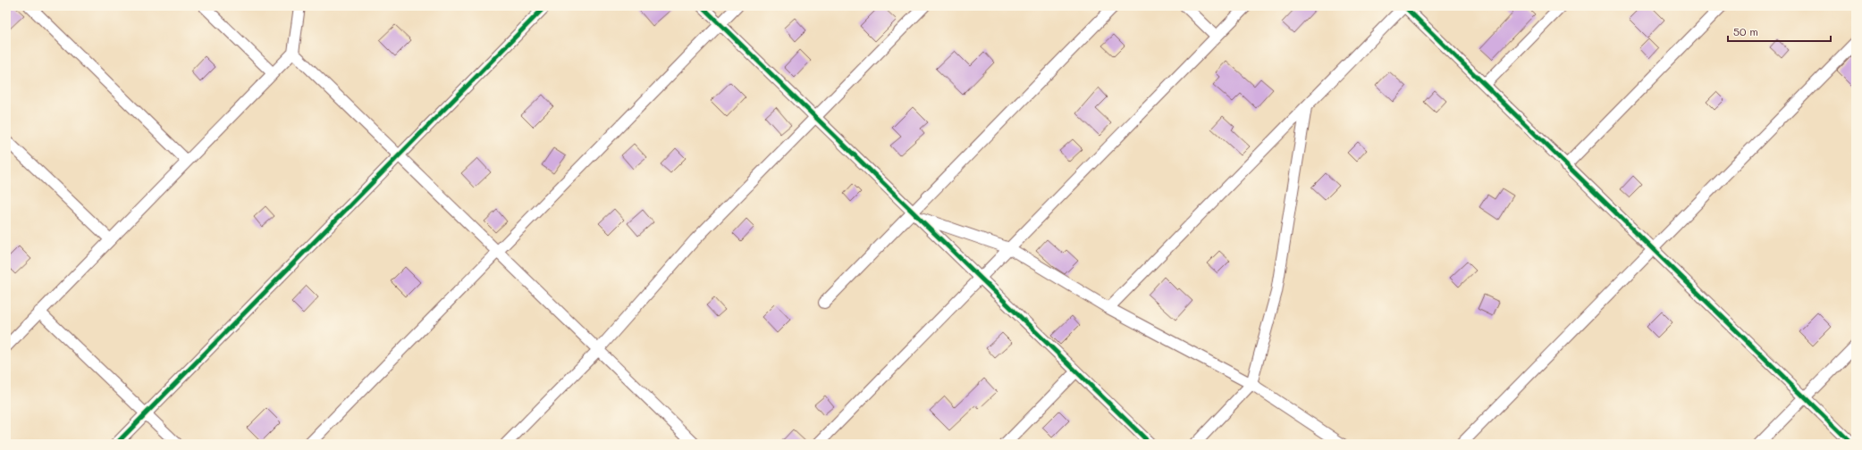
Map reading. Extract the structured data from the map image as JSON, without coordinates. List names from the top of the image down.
{
  "scale_bar": "50 m"
}
